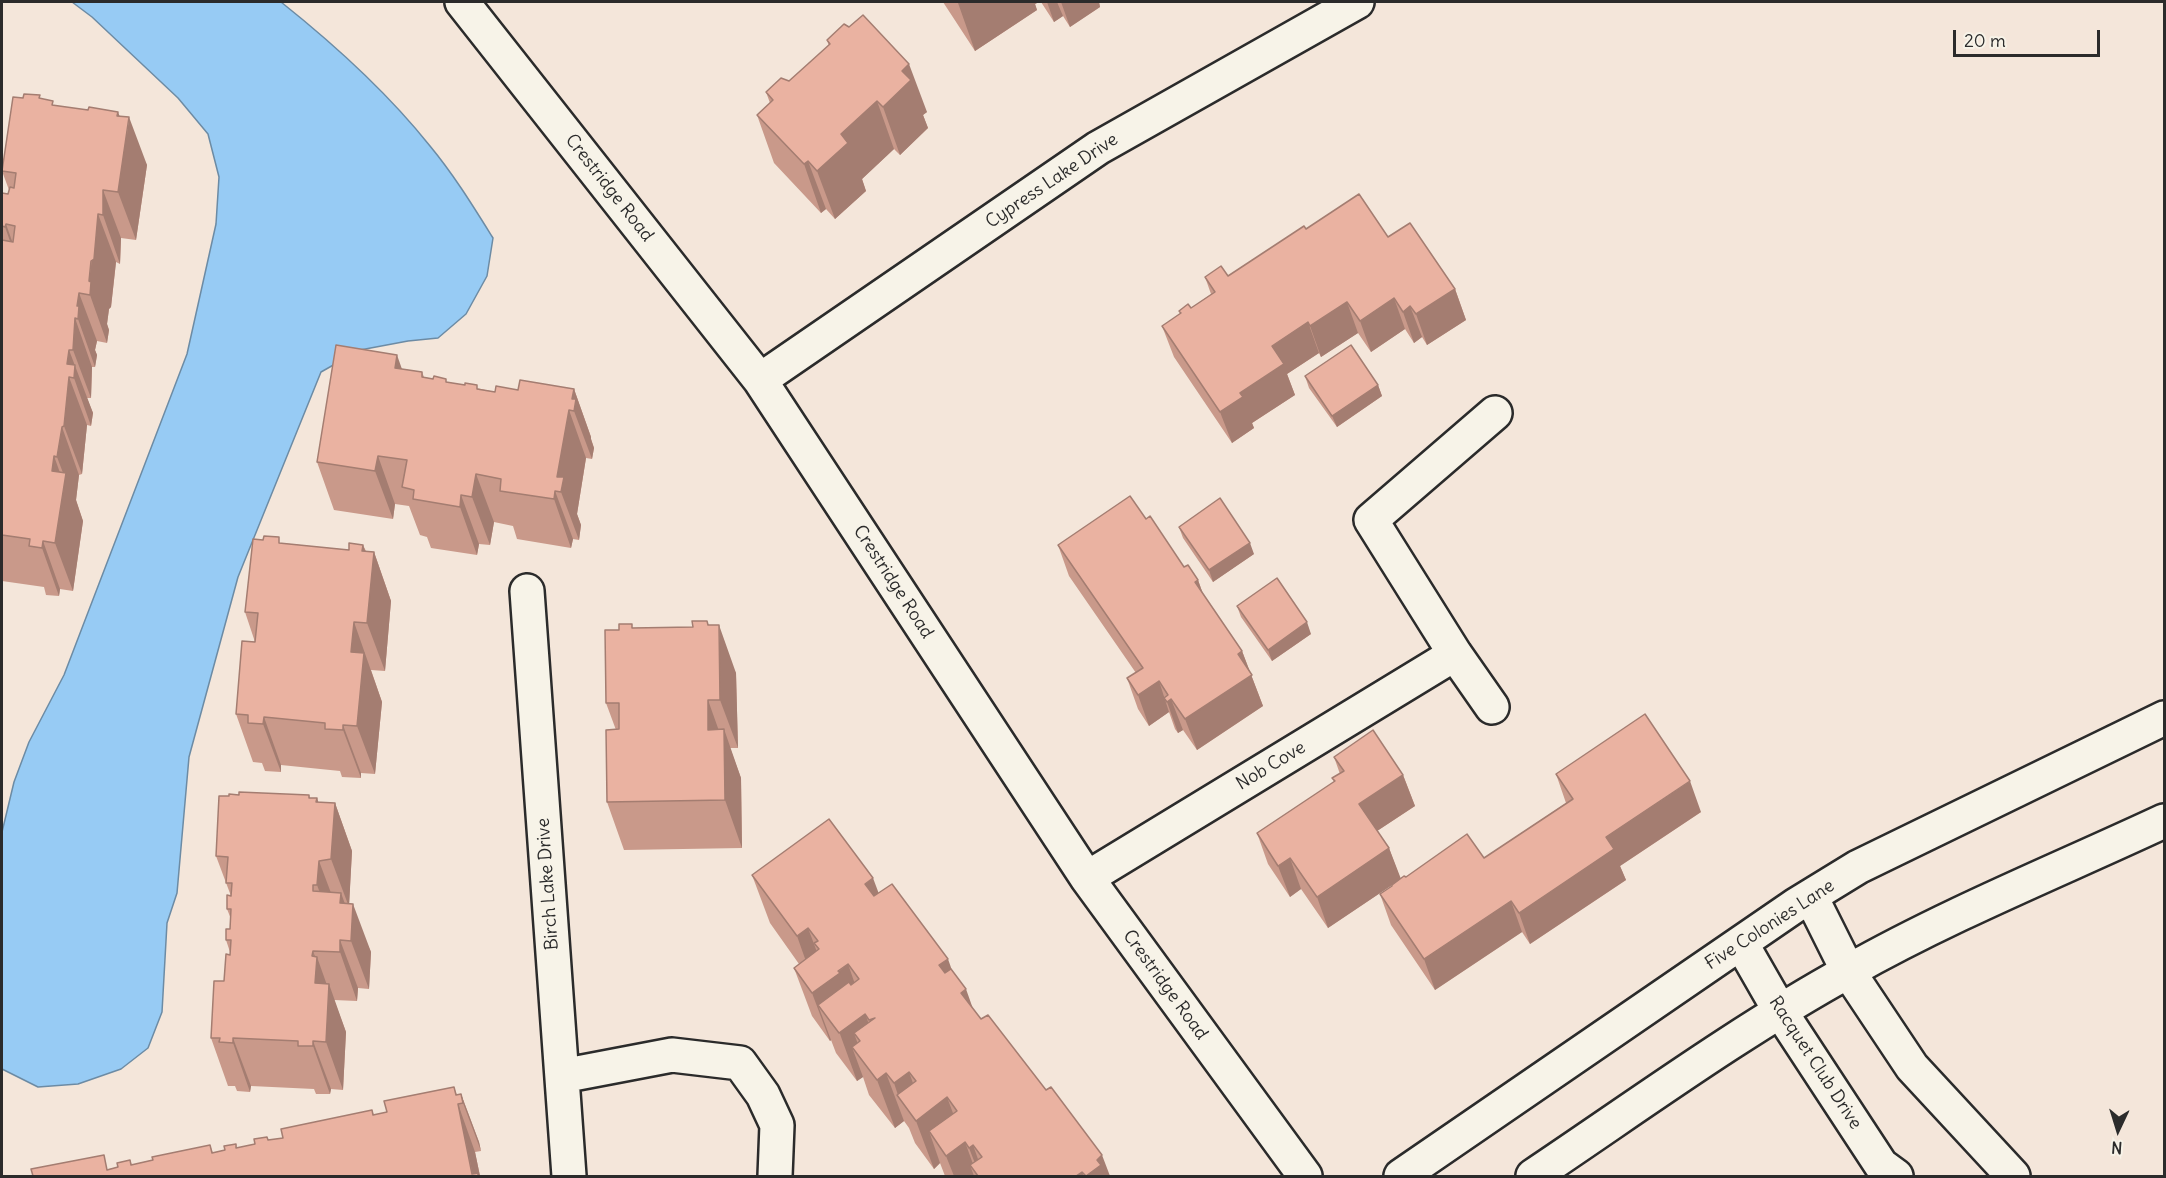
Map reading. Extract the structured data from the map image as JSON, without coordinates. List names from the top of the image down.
{
  "streets": {
    "street": [
      "Cypress Lake Drive",
      "Crestridge Road",
      "Nob Cove",
      "Birch Lake Drive",
      "Five Colonies Lane",
      "Racquet Club Drive"
    ]
  },
  "crossings": [
    ["Cypress Lake Drive", "Crestridge Road"],
    ["Crestridge Road", "Nob Cove"],
    ["Five Colonies Lane", "Racquet Club Drive"]
  ],
  "scale_bar": "20 m",
  "north": "bottom"
}
